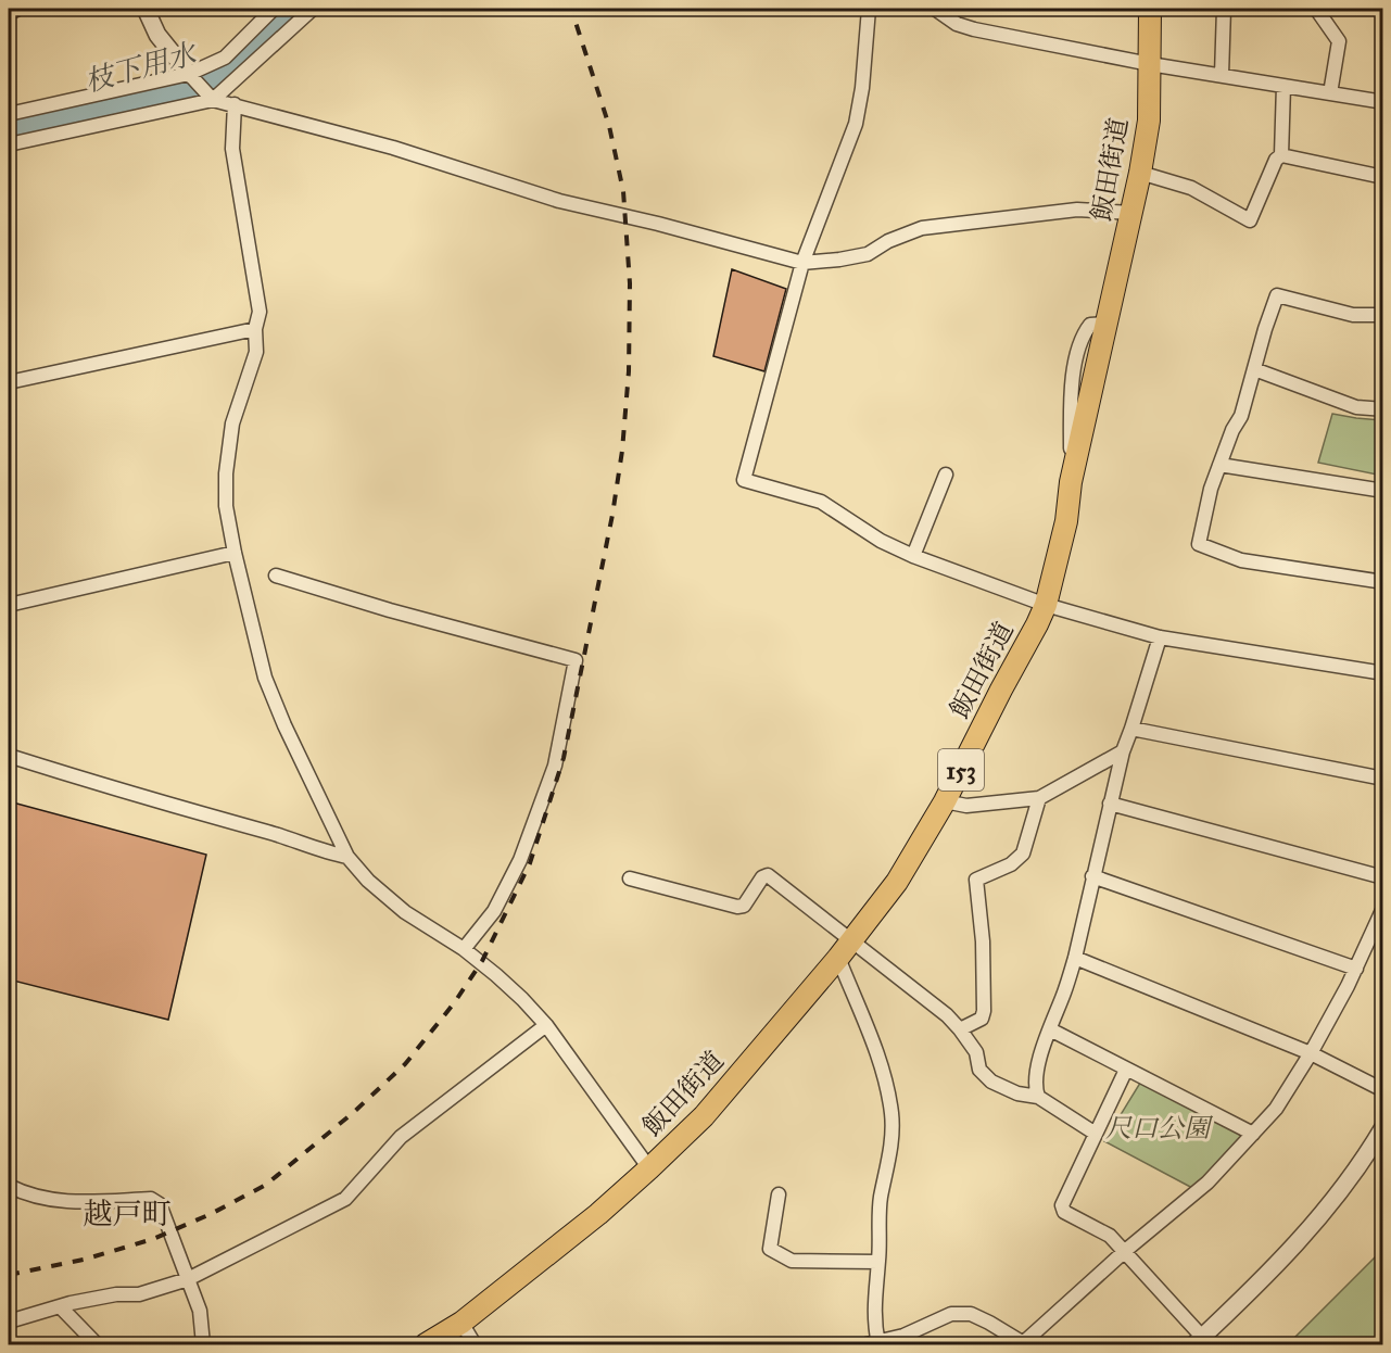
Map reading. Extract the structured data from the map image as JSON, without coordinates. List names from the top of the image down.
{
  "streets": {
    "highway": ["飯田街道", "153"]
  },
  "districts": ["越戸町"],
  "water": ["枝下用水"],
  "parks": ["尺口公園"]
}
